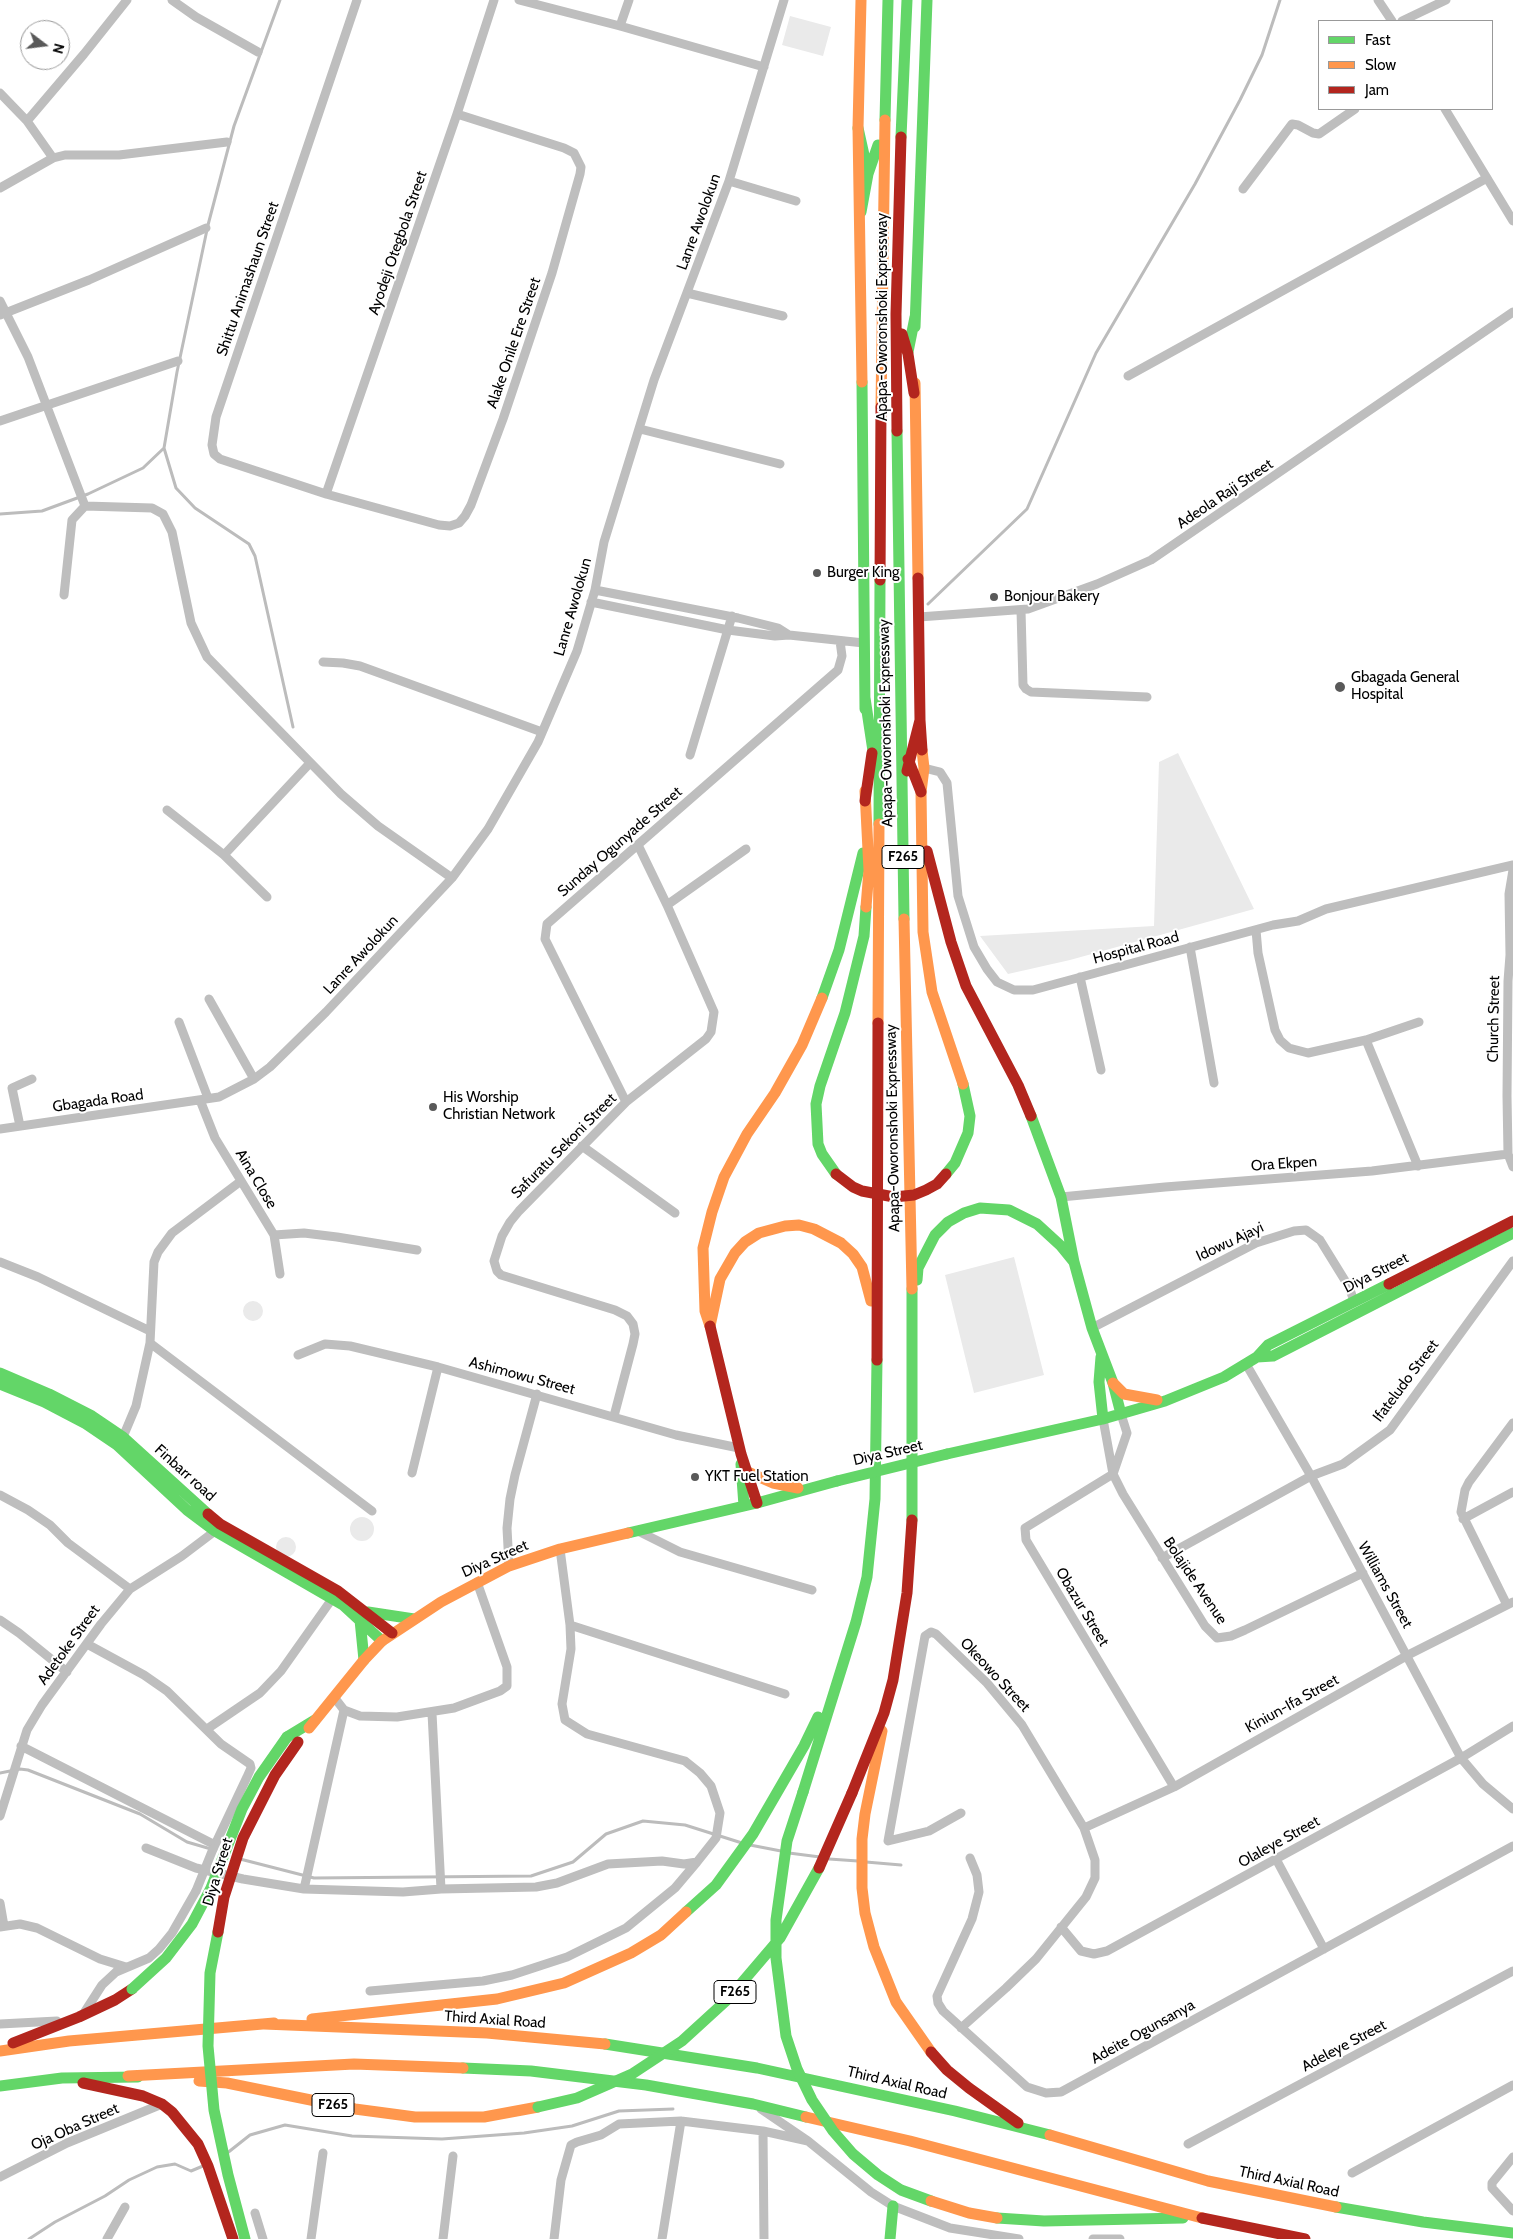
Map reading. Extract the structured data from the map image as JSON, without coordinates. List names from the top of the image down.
{
  "streets": {
    "main road": [
      "Apapa-Oworonshoki Expressway",
      "F265",
      "Diya Street",
      "Finbarr road",
      "Third Axial Road"
    ],
    "street": [
      "Lanre Awolokun",
      "Ayodeji Otegbola Street",
      "Shittu Animashaun Street",
      "Alake Onile Ere Street",
      "Adeola Raji Street",
      "Sunday Ogunyade Street",
      "Hospital Road",
      "Church Street",
      "Gbagada Road",
      "Safuratu Sekoni Street",
      "Ora Ekpen",
      "Aina Close",
      "Idowu Ajayi",
      "Ashimowu Street",
      "Ifateludo Street",
      "Bolajide Avenue",
      "Williams Street",
      "Obazur Street",
      "Adetoke Street",
      "Okeowo Street",
      "Kiniun-Ifa Street",
      "Olaleye Street",
      "Adeite Ogunsanya",
      "Adeleye Street",
      "Oja Oba Street"
    ]
  },
  "crossings": [
    ["Lanre Awolokun", "Gbagada Road"],
    ["Lanre Awolokun", "Aina Close"],
    ["Ayodeji Otegbola Street", "Shittu Animashaun Street"],
    ["Ayodeji Otegbola Street", "Alake Onile Ere Street"],
    ["Shittu Animashaun Street", "Alake Onile Ere Street"],
    ["Apapa-Oworonshoki Expressway", "F265"],
    ["Sunday Ogunyade Street", "Safuratu Sekoni Street"],
    ["F265", "Third Axial Road"],
    ["Church Street", "Ora Ekpen"],
    ["Gbagada Road", "Aina Close"],
    ["Safuratu Sekoni Street", "Ashimowu Street"],
    ["Idowu Ajayi", "Diya Street"],
    ["Diya Street", "Bolajide Avenue"],
    ["Diya Street", "Williams Street"],
    ["Ifateludo Street", "Bolajide Avenue"],
    ["Ifateludo Street", "Williams Street"],
    ["Finbarr road", "Adetoke Street"],
    ["Bolajide Avenue", "Williams Street"],
    ["Bolajide Avenue", "Obazur Street"],
    ["Williams Street", "Kiniun-Ifa Street"],
    ["Williams Street", "Olaleye Street"],
    ["Obazur Street", "Kiniun-Ifa Street"],
    ["Okeowo Street", "Kiniun-Ifa Street"],
    ["Okeowo Street", "Olaleye Street"],
    ["Okeowo Street", "Adeite Ogunsanya"]
  ],
  "places": [
    "Burger King",
    "Bonjour Bakery",
    "Gbagada General Hospital",
    "His Worship Christian Network",
    "YKT Fuel Station"
  ],
  "legend": ["Fast", "Slow", "Jam"],
  "north": "right"
}
